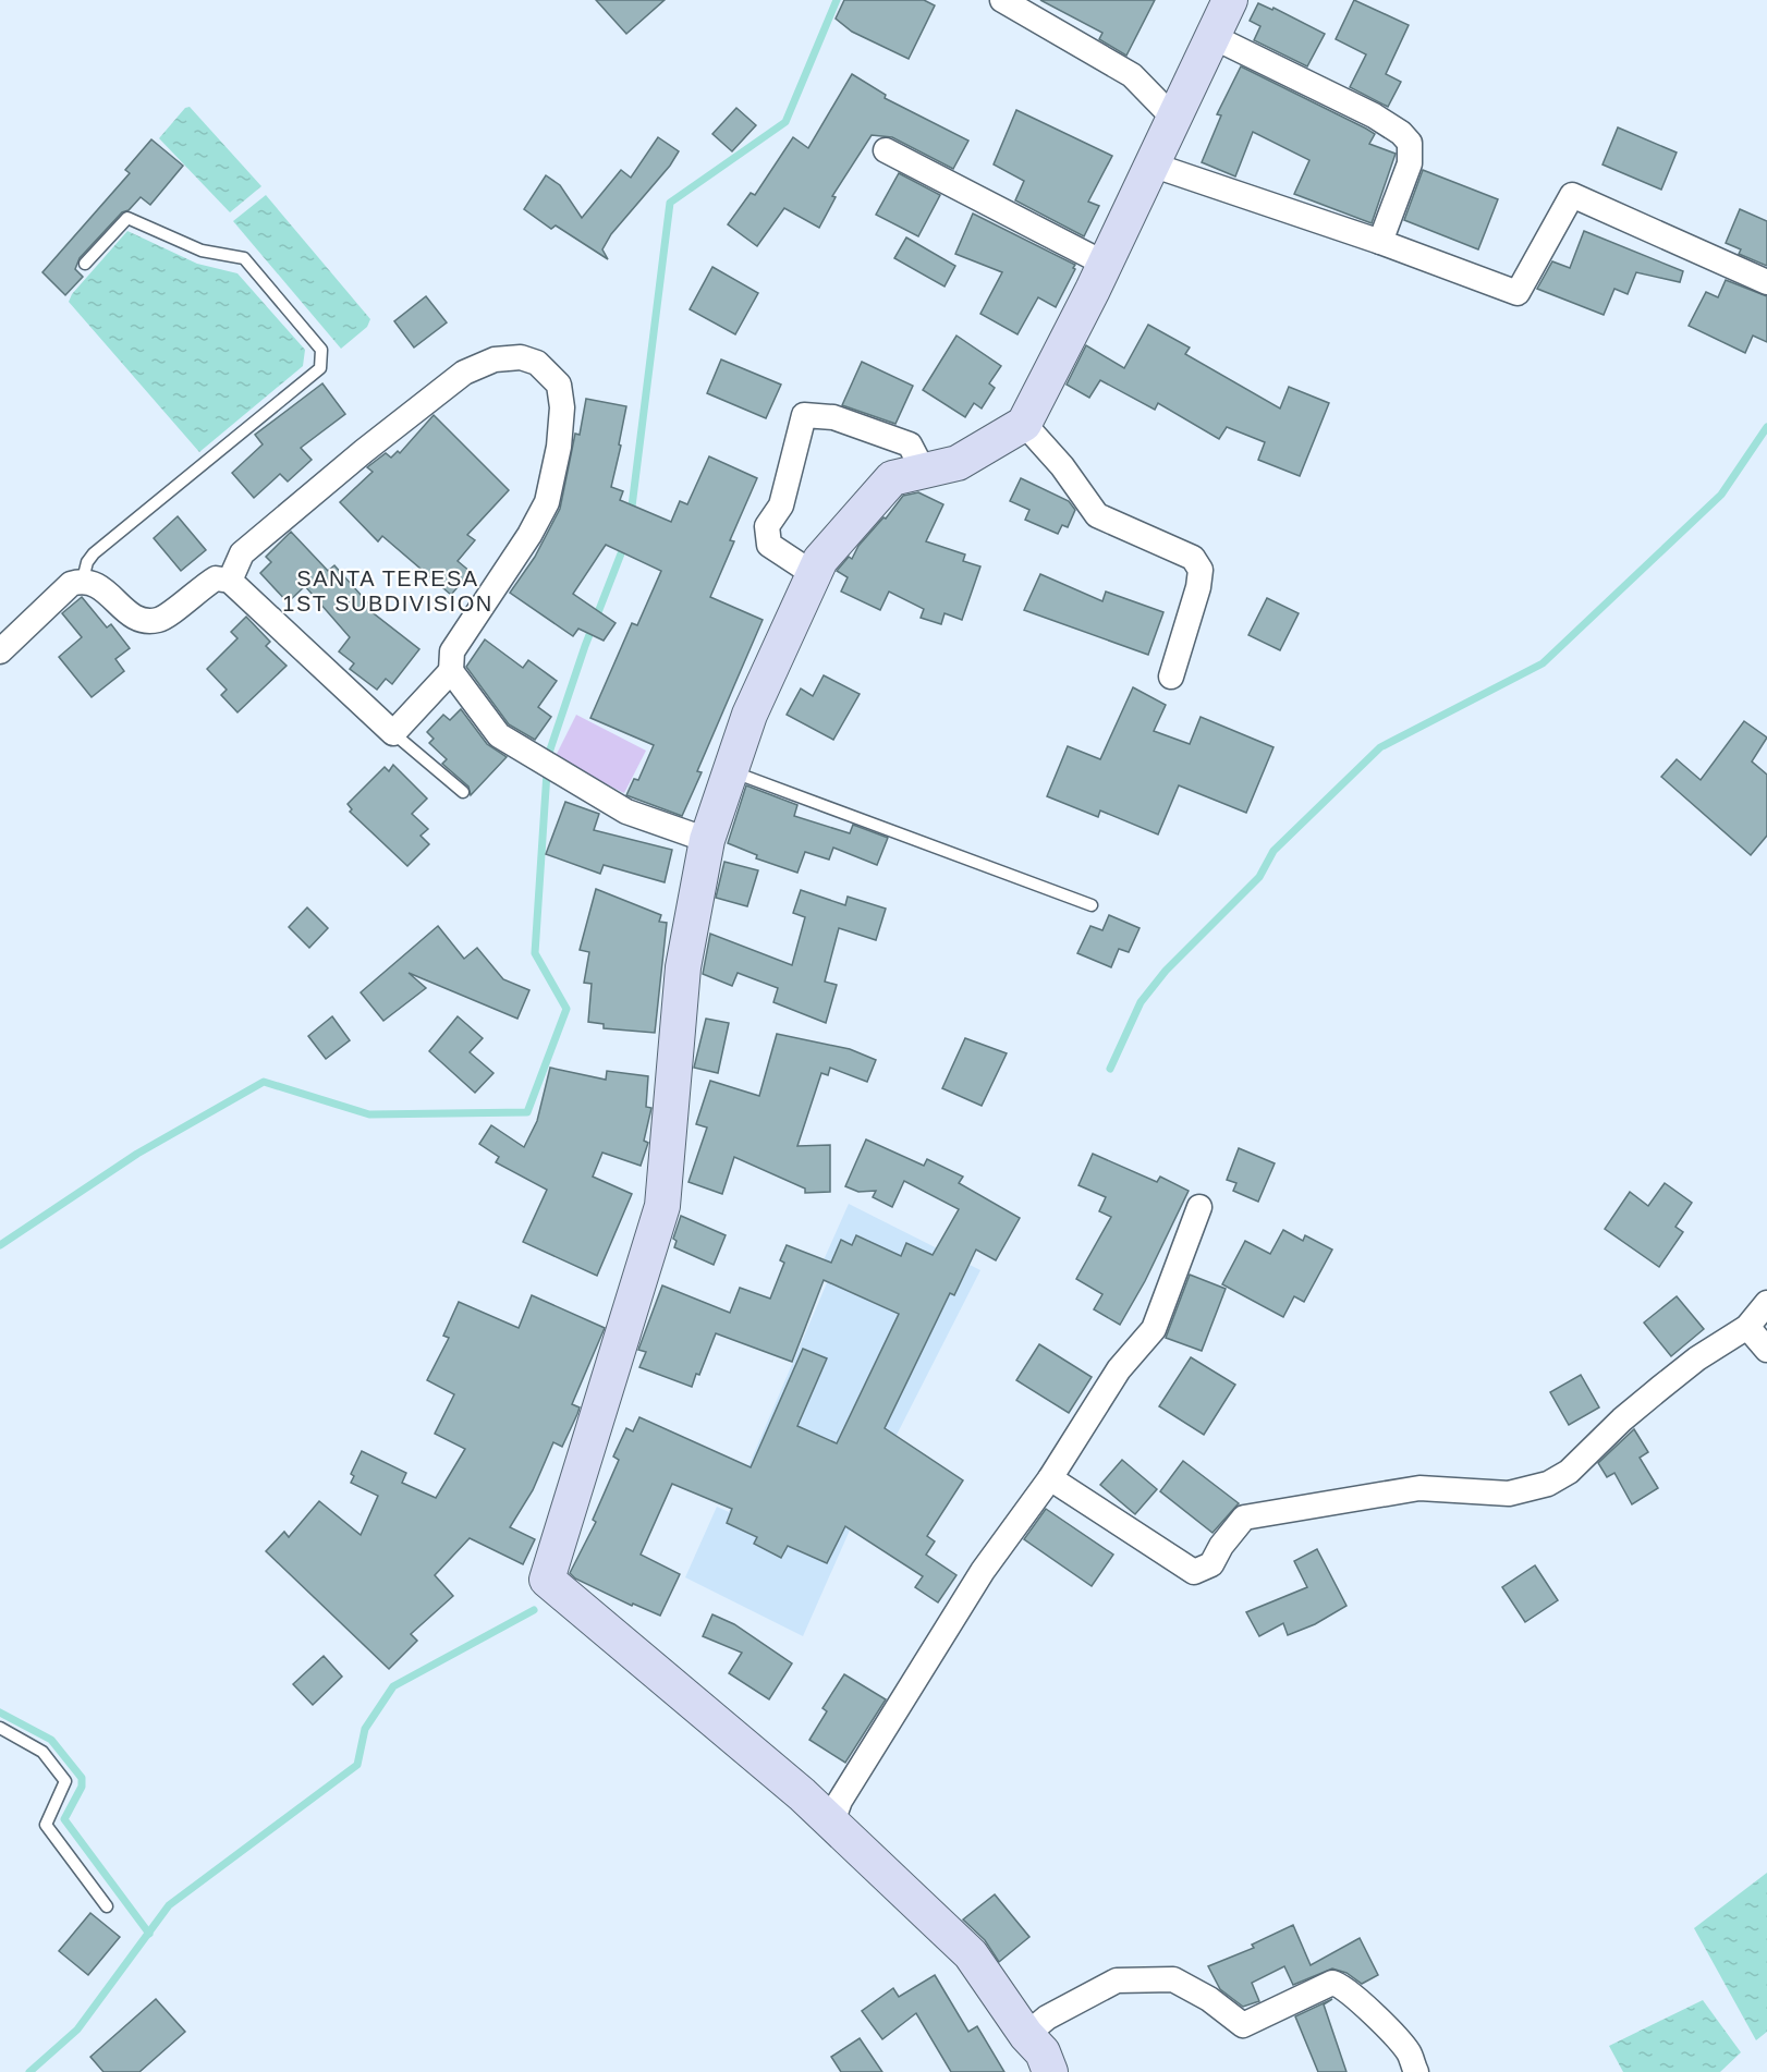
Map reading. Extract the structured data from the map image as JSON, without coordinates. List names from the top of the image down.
{
  "districts": ["SANTA TERESA 1ST SUBDIVISION"]
}
